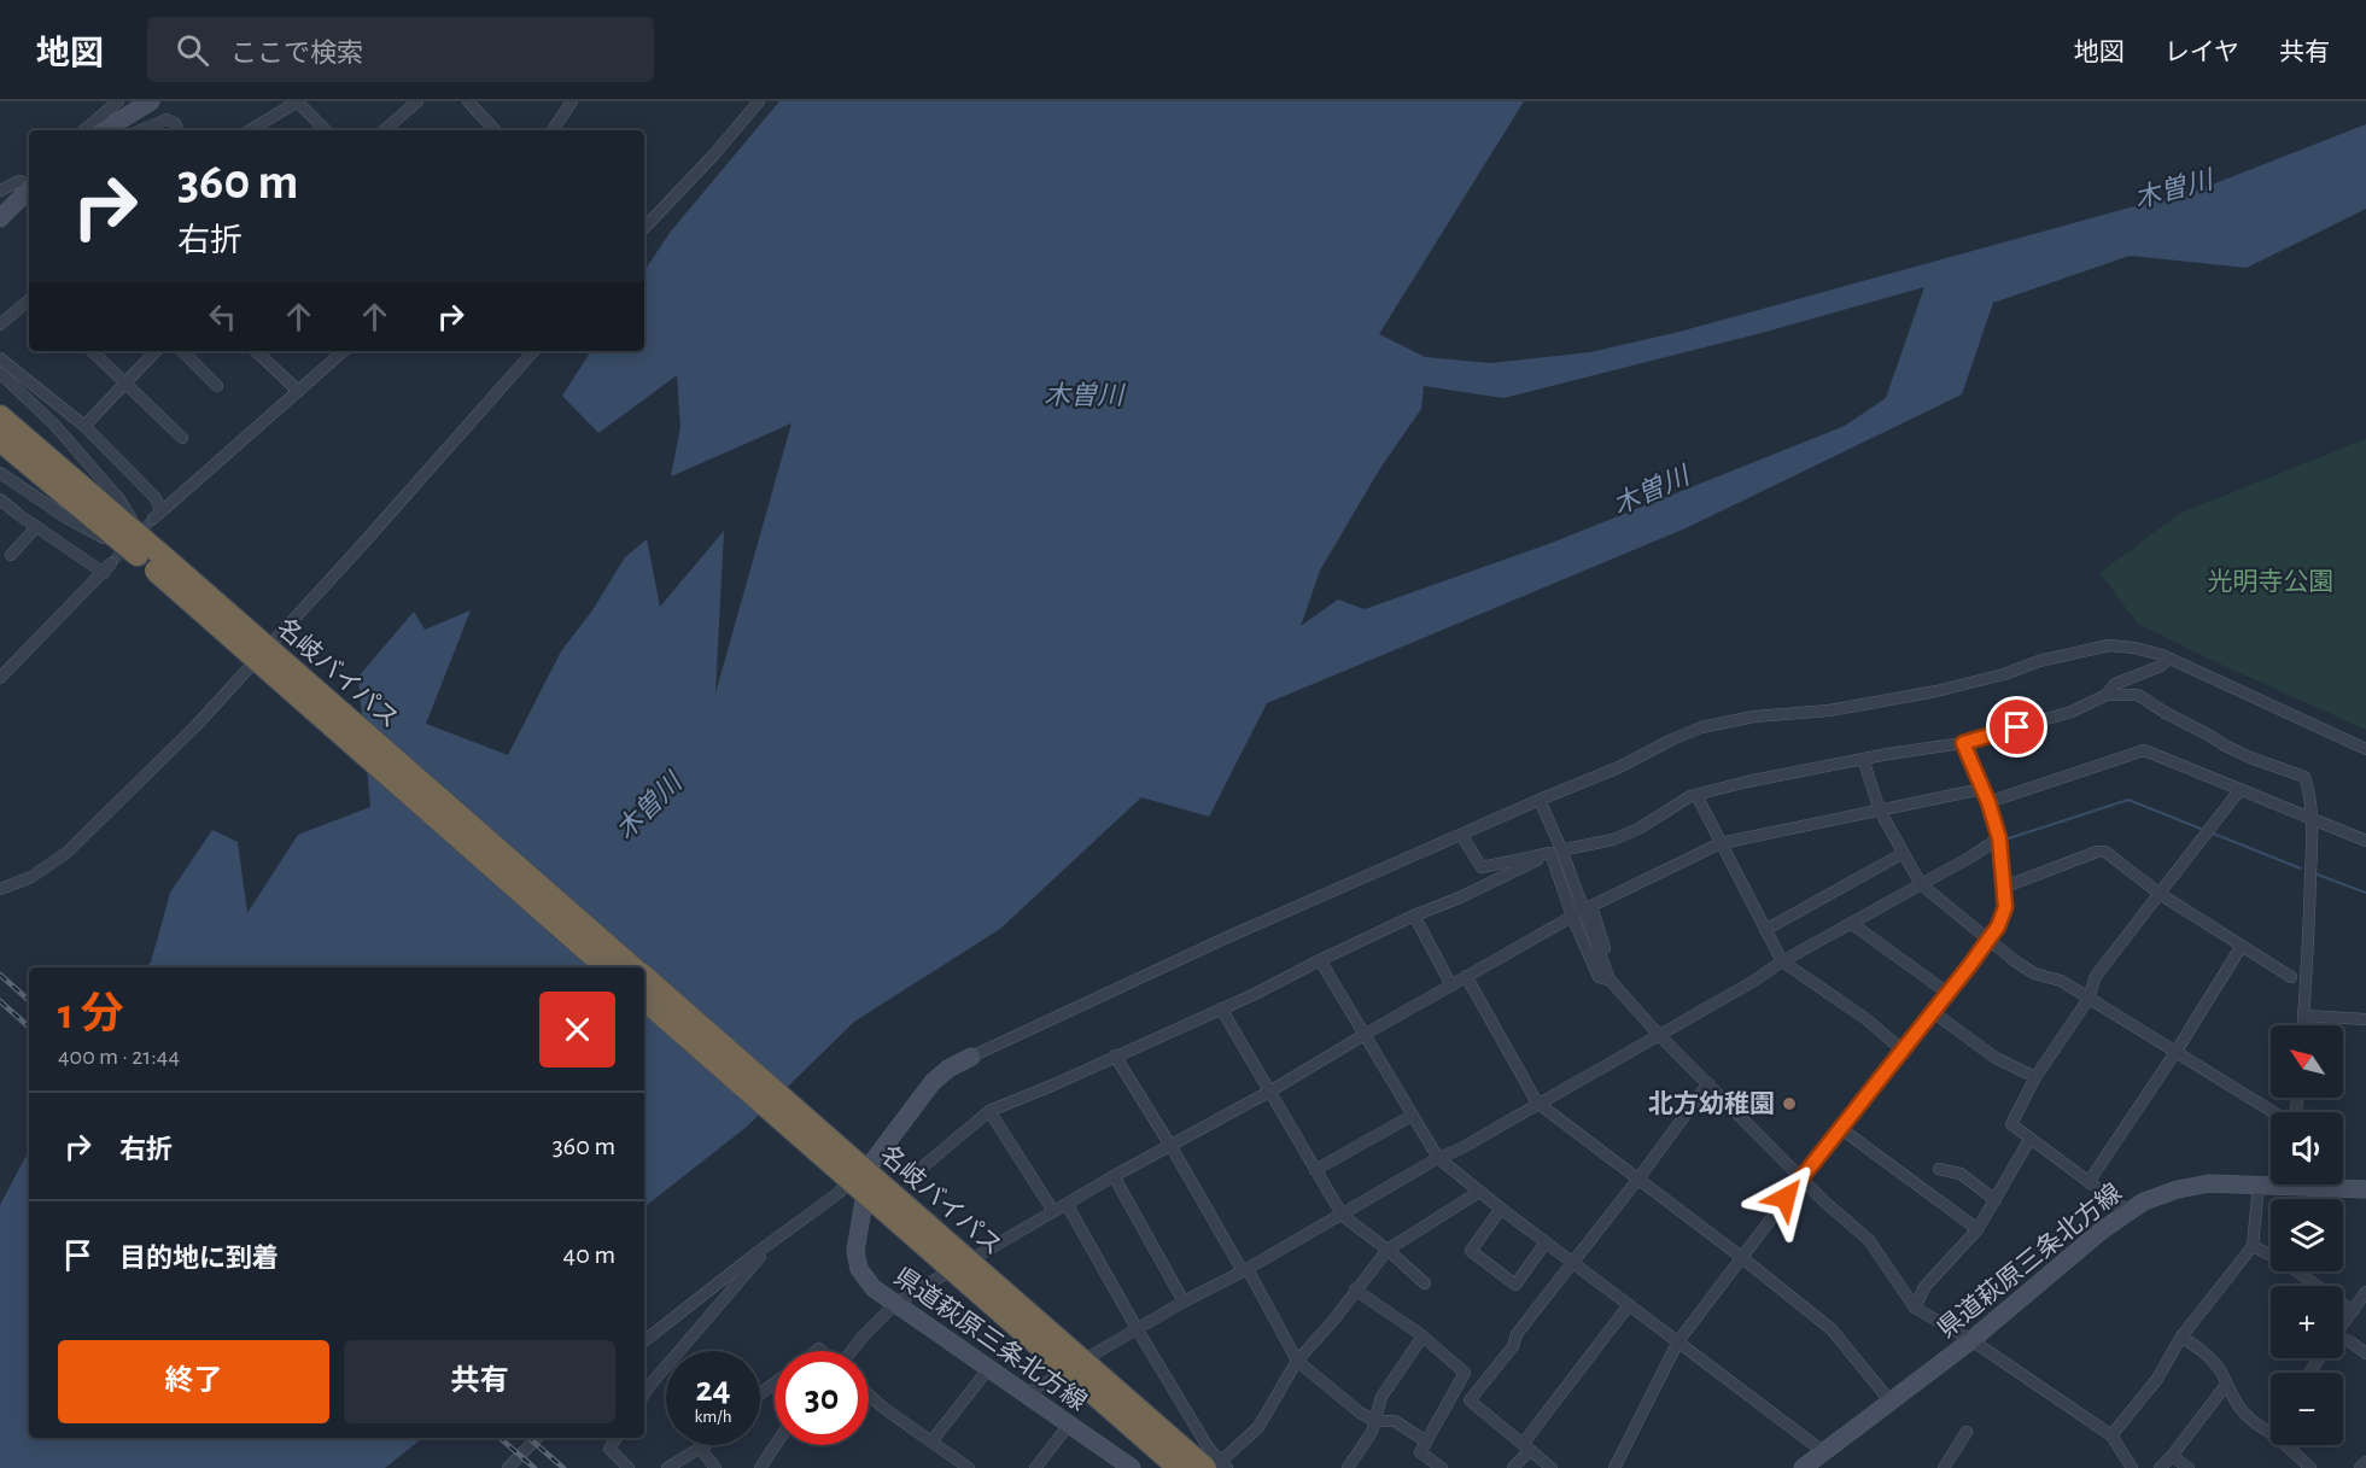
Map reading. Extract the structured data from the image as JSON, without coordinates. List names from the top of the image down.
{
  "streets": {
    "highway": ["名岐バイパス"],
    "main road": ["県道萩原三条北方線"]
  },
  "water": ["木曽川"],
  "parks": ["光明寺公園"],
  "places": ["北方幼稚園"],
  "north": "top left",
  "page": {
    "header": "地図",
    "search": "ここで検索",
    "nav": ["地図", "レイヤ", "共有"],
    "turn": ["360 m", "右折"],
    "heading": ["1 分", "400 m · 21:44"],
    "map_buttons": ["+", "−"],
    "list": [
      {
        "name": "右折",
        "value": "360 m"
      },
      {
        "name": "目的地に到着",
        "value": "40 m"
      }
    ],
    "buttons": ["終了", "共有"],
    "speed": "24 km/h",
    "limit": "30"
  }
}
